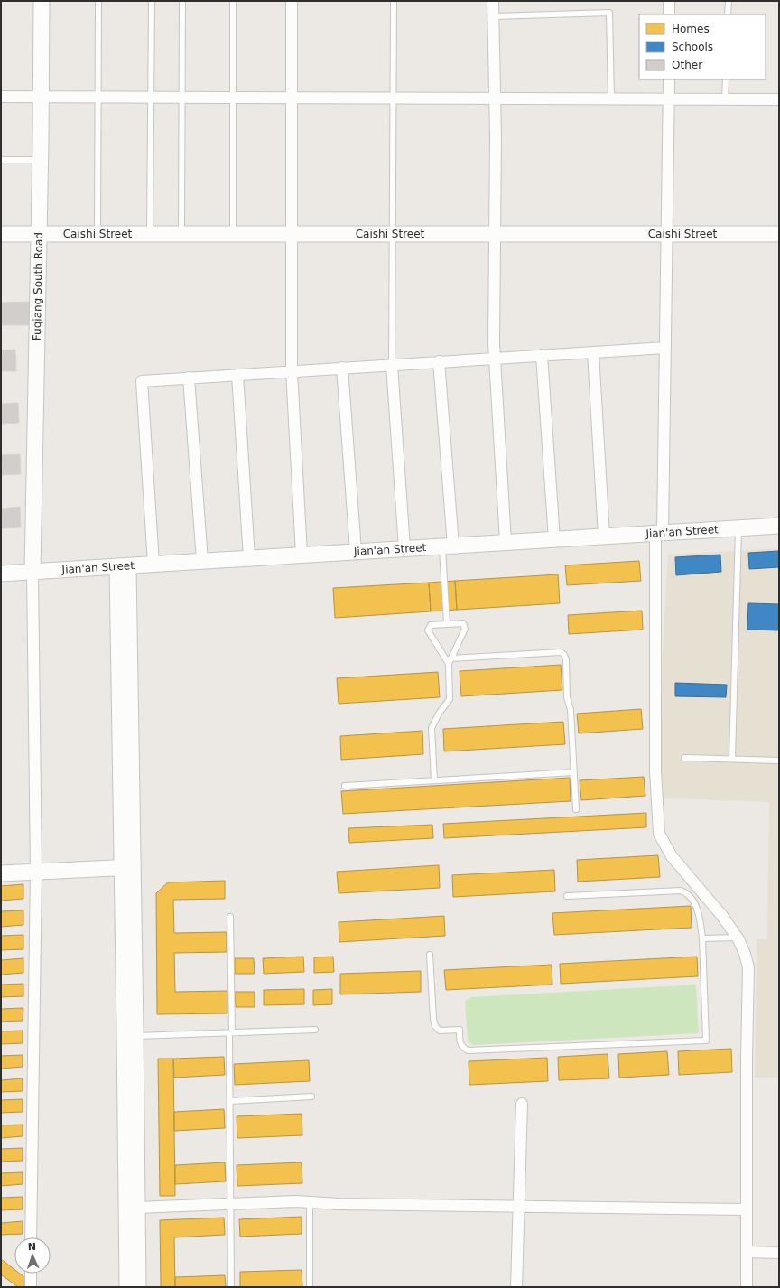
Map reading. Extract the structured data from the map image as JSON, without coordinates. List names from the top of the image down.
{
  "streets": {
    "street": ["Caishi Street", "Fuqiang South Road", "Jian'an Street"]
  },
  "crossings": [
    ["Caishi Street", "Fuqiang South Road"],
    ["Fuqiang South Road", "Jian'an Street"]
  ],
  "legend": ["Homes", "Schools", "Other"],
  "north": "top"
}
